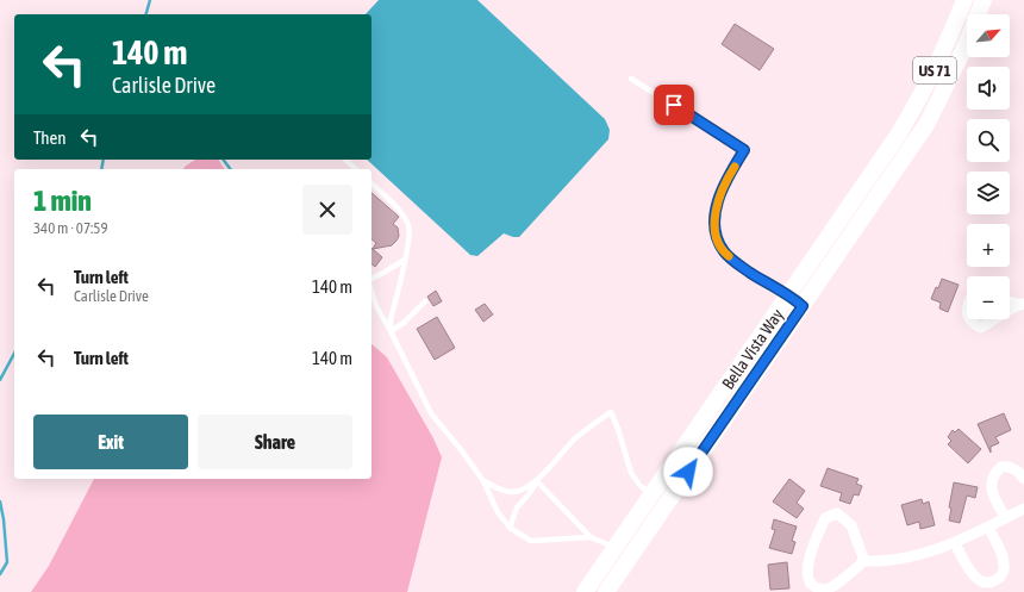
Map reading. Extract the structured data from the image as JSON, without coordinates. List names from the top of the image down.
{
  "streets": {
    "main road": ["US 71", "Bella Vista Way"]
  },
  "north": "top right",
  "page": {
    "map_buttons": ["+", "−"],
    "turn": ["140 m", "Carlisle Drive"],
    "then": "Then",
    "heading": ["1 min", "340 m · 07:59"],
    "list": [
      {
        "name": "Turn left",
        "note": "Carlisle Drive",
        "value": "140 m"
      },
      {
        "name": "Turn left",
        "value": "140 m"
      }
    ],
    "buttons": ["Exit", "Share"]
  }
}
